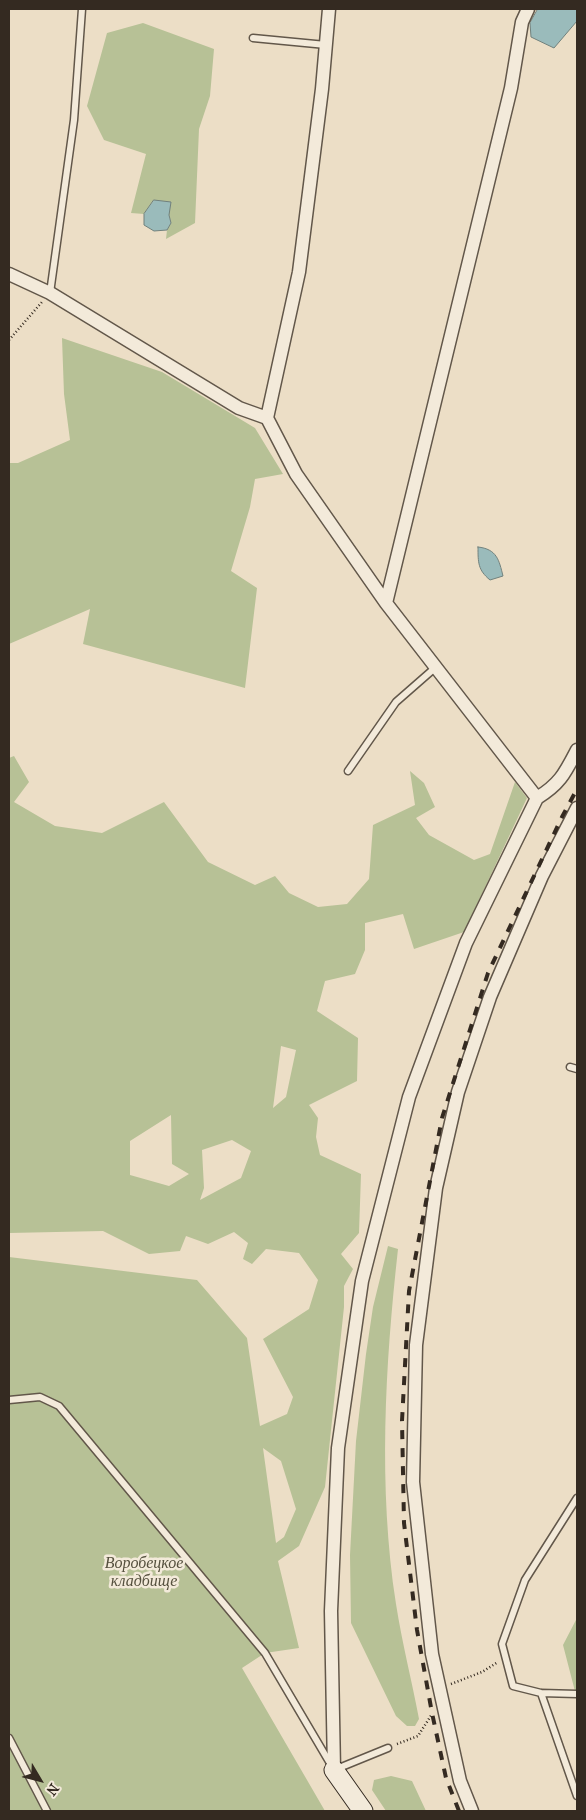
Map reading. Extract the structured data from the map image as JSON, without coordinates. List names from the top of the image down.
{
  "parks": ["Воробецкое кладбище"],
  "north": "bottom right"
}
